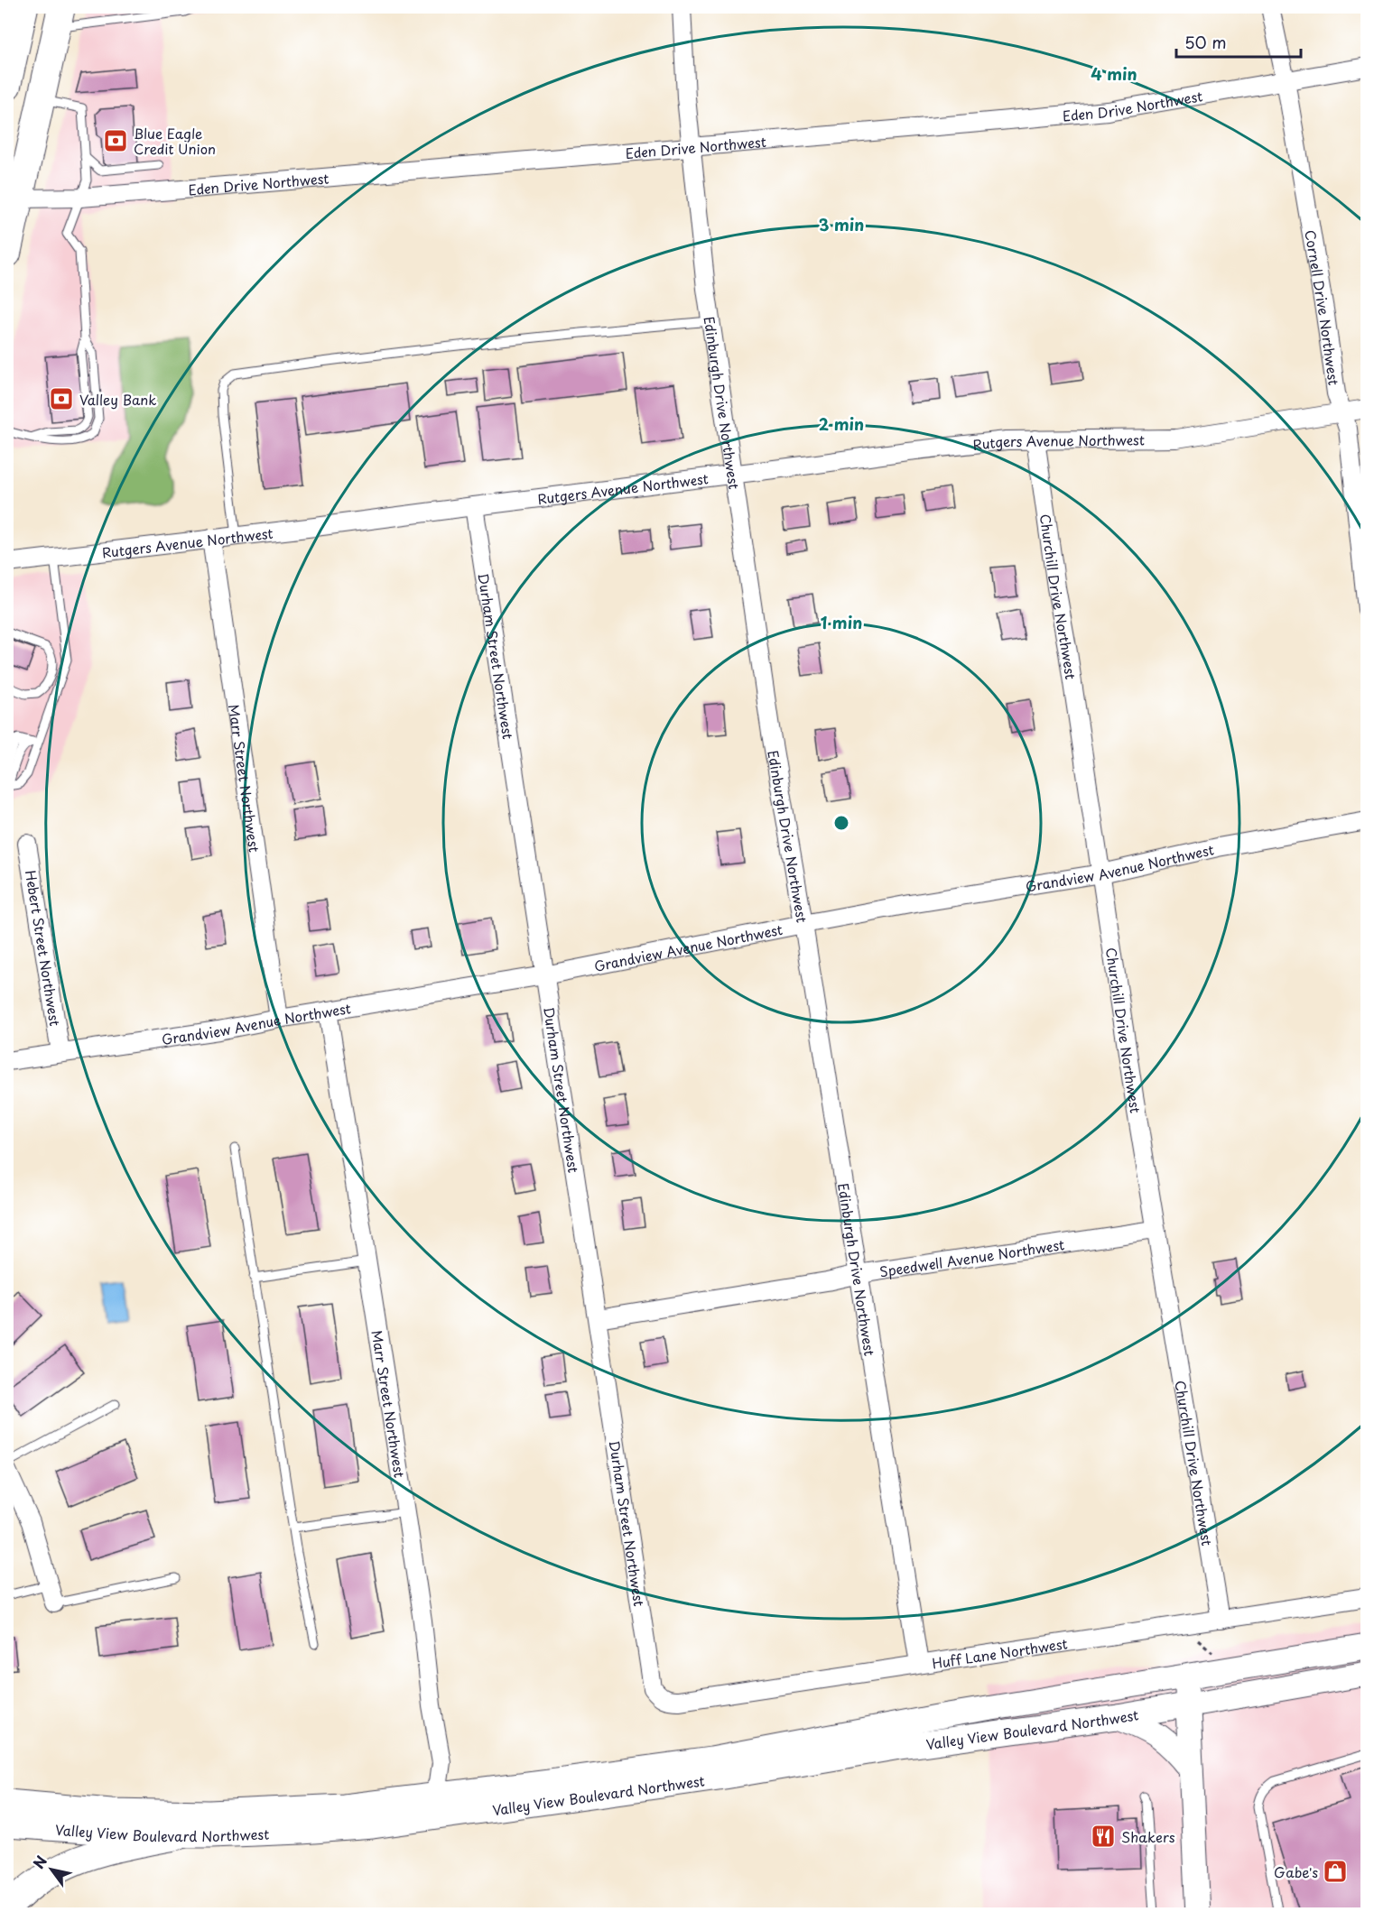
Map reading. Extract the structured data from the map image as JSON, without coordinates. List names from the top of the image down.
{
  "streets": {
    "main road": ["Valley View Boulevard Northwest"],
    "street": [
      "Eden Drive Northwest",
      "Cornell Drive Northwest",
      "Edinburgh Drive Northwest",
      "Rutgers Avenue Northwest",
      "Churchill Drive Northwest",
      "Durham Street Northwest",
      "Marr Street Northwest",
      "Grandview Avenue Northwest",
      "Hebert Street Northwest",
      "Speedwell Avenue Northwest",
      "Huff Lane Northwest"
    ]
  },
  "crossings": [
    ["Eden Drive Northwest", "Cornell Drive Northwest"],
    ["Eden Drive Northwest", "Edinburgh Drive Northwest"],
    ["Cornell Drive Northwest", "Rutgers Avenue Northwest"],
    ["Edinburgh Drive Northwest", "Rutgers Avenue Northwest"],
    ["Edinburgh Drive Northwest", "Grandview Avenue Northwest"],
    ["Edinburgh Drive Northwest", "Speedwell Avenue Northwest"],
    ["Edinburgh Drive Northwest", "Huff Lane Northwest"],
    ["Rutgers Avenue Northwest", "Churchill Drive Northwest"],
    ["Rutgers Avenue Northwest", "Durham Street Northwest"],
    ["Rutgers Avenue Northwest", "Marr Street Northwest"],
    ["Churchill Drive Northwest", "Grandview Avenue Northwest"],
    ["Churchill Drive Northwest", "Speedwell Avenue Northwest"],
    ["Churchill Drive Northwest", "Huff Lane Northwest"],
    ["Durham Street Northwest", "Grandview Avenue Northwest"],
    ["Durham Street Northwest", "Speedwell Avenue Northwest"],
    ["Durham Street Northwest", "Huff Lane Northwest"],
    ["Marr Street Northwest", "Grandview Avenue Northwest"],
    ["Marr Street Northwest", "Valley View Boulevard Northwest"],
    ["Grandview Avenue Northwest", "Hebert Street Northwest"]
  ],
  "places": {
    "bank": ["Blue Eagle Credit Union", "Valley Bank"],
    "restaurant": ["Shakers"],
    "shop": ["Gabe's"]
  },
  "scale_bar": "50 m",
  "north": "top left",
  "rings": [
    "4 min",
    "3 min",
    "2 min",
    "1 min"
  ]
}
